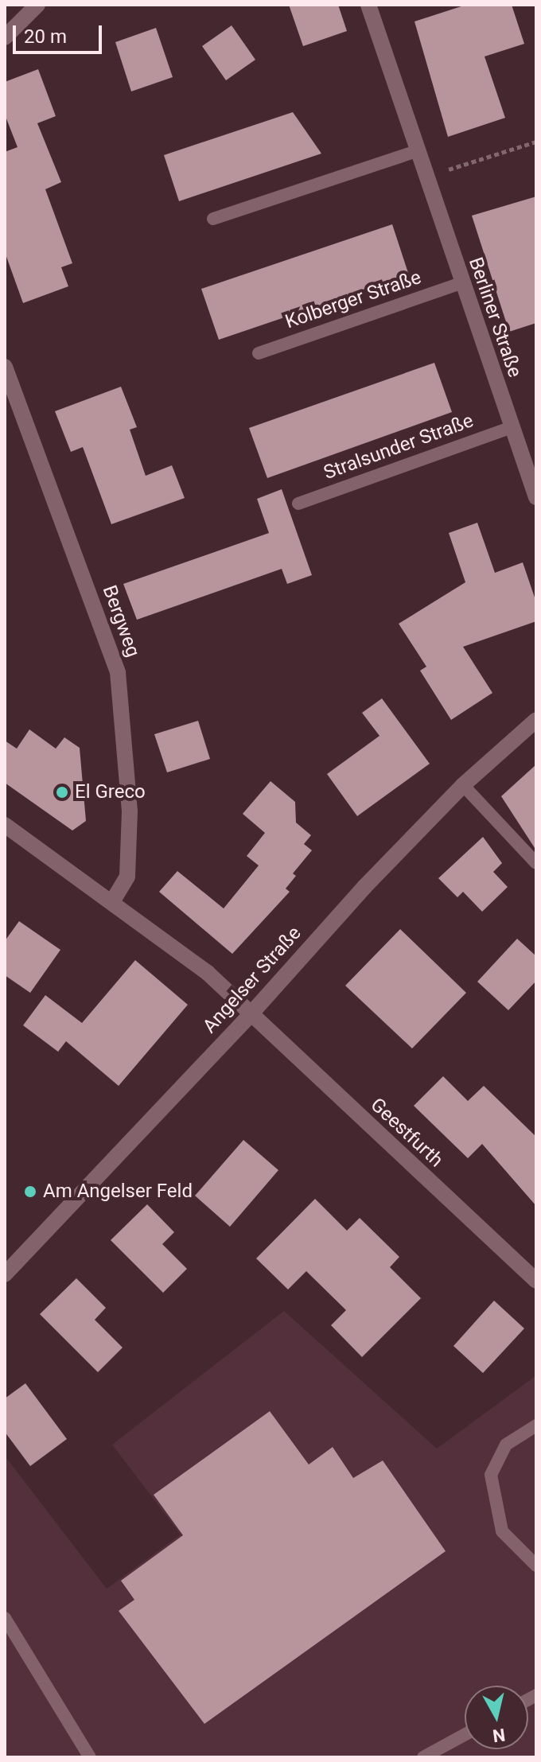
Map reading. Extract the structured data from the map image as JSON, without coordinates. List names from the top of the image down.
{
  "streets": {
    "street": [
      "Berliner Straße",
      "Bergweg",
      "Angelser Straße",
      "Geestfurth"
    ],
    "lane": ["Kolberger Straße", "Stralsunder Straße"]
  },
  "crossings": [
    ["Kolberger Straße", "Berliner Straße"],
    ["Berliner Straße", "Stralsunder Straße"],
    ["Angelser Straße", "Geestfurth"]
  ],
  "places": ["El Greco", "Am Angelser Feld"],
  "scale_bar": "20 m",
  "north": "bottom"
}
